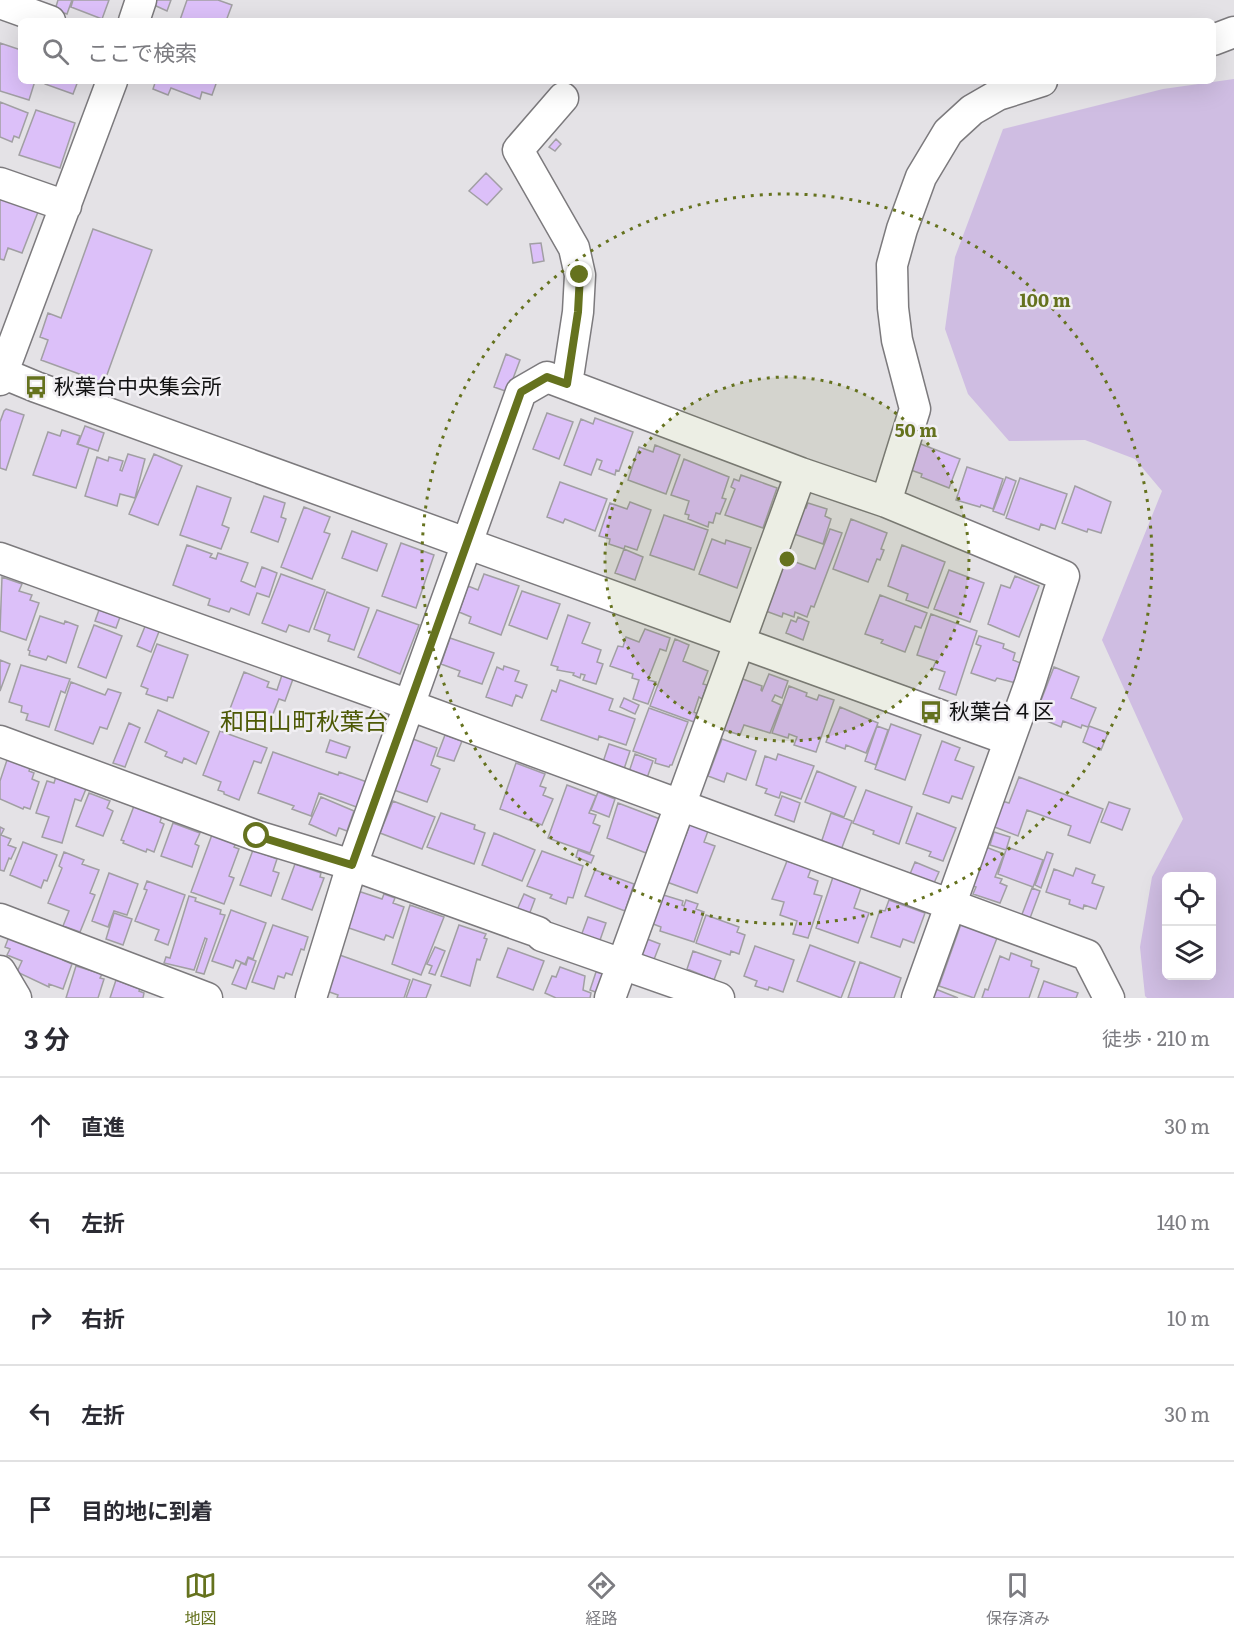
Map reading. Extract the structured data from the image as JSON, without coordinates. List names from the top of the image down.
{
  "districts": ["和田山町秋葉台"],
  "places": {
    "bus stop": ["秋葉台中央集会所", "秋葉台４区"]
  },
  "page": {
    "search": "ここで検索",
    "heading": ["3 分", "徒歩 · 210 m"],
    "list": [
      ["直進", "30 m"],
      ["左折", "140 m"],
      ["右折", "10 m"],
      ["左折", "30 m"],
      "目的地に到着"
    ],
    "nav": ["地図", "経路", "保存済み"]
  },
  "rings": ["100 m", "50 m"]
}
